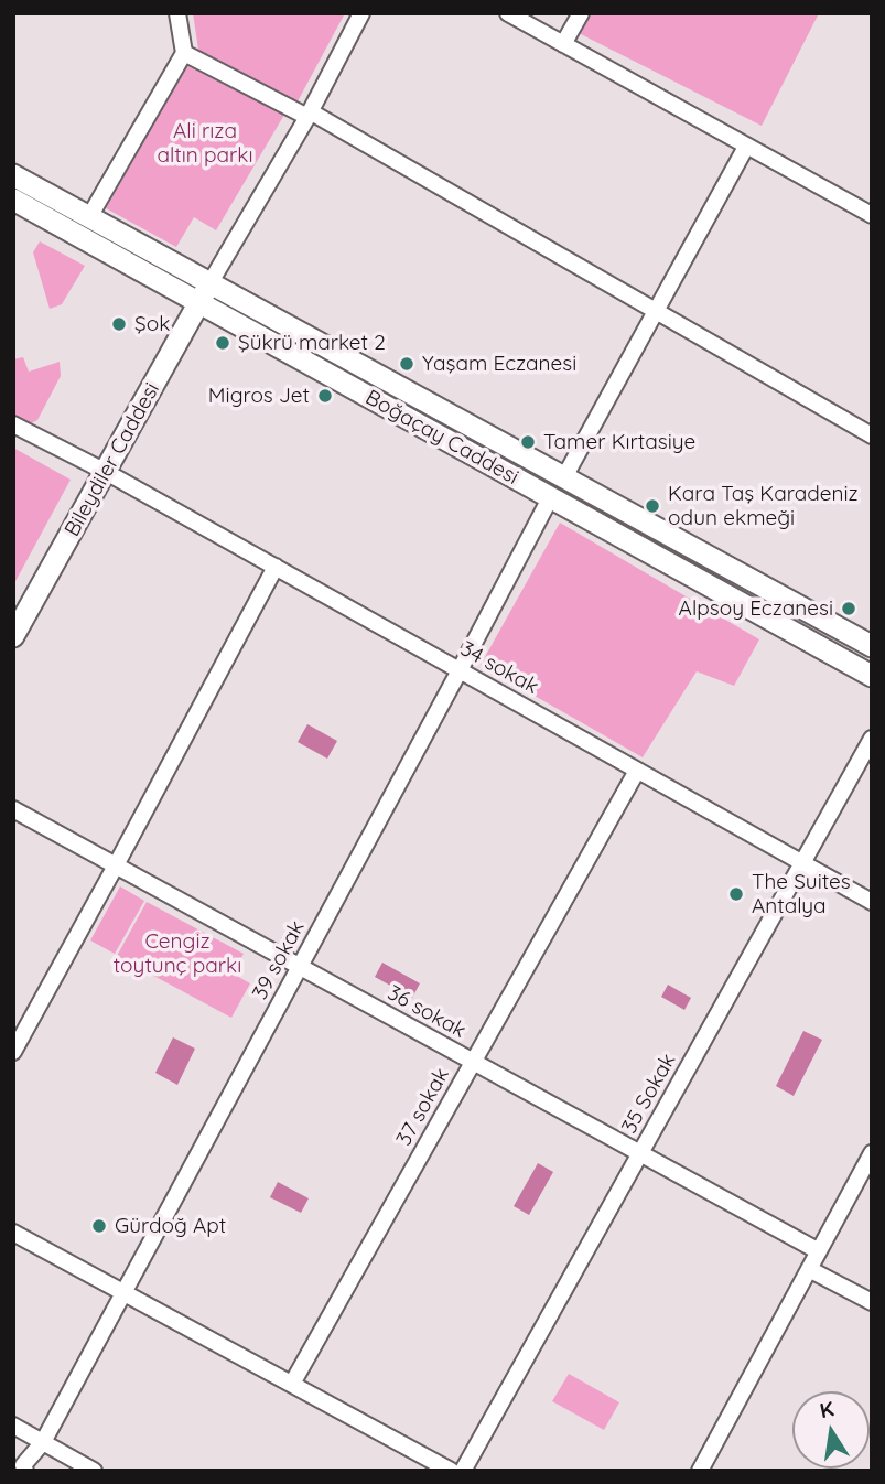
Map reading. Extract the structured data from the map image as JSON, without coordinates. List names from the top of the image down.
{
  "streets": {
    "main road": ["Boğaçay Caddesi", "Bileydiler Caddesi"],
    "street": [
      "34 sokak",
      "39 sokak",
      "36 sokak",
      "35 Sokak",
      "37 sokak"
    ]
  },
  "crossings": [
    ["Boğaçay Caddesi", "Bileydiler Caddesi"],
    ["Boğaçay Caddesi", "39 sokak"],
    ["Bileydiler Caddesi", "34 sokak"],
    ["34 sokak", "39 sokak"],
    ["34 sokak", "35 Sokak"],
    ["34 sokak", "37 sokak"],
    ["39 sokak", "36 sokak"],
    ["36 sokak", "35 Sokak"],
    ["36 sokak", "37 sokak"]
  ],
  "parks": ["Ali rıza altın parkı", "Cengiz toytunç parkı"],
  "places": [
    "Şok",
    "Şükrü market 2",
    "Yaşam Eczanesi",
    "Migros Jet",
    "Tamer Kırtasiye",
    "Kara Taş Karadeniz odun ekmeği",
    "Alpsoy Eczanesi",
    "The Suites Antalya",
    "Gürdoğ Apt"
  ],
  "north": "top"
}
